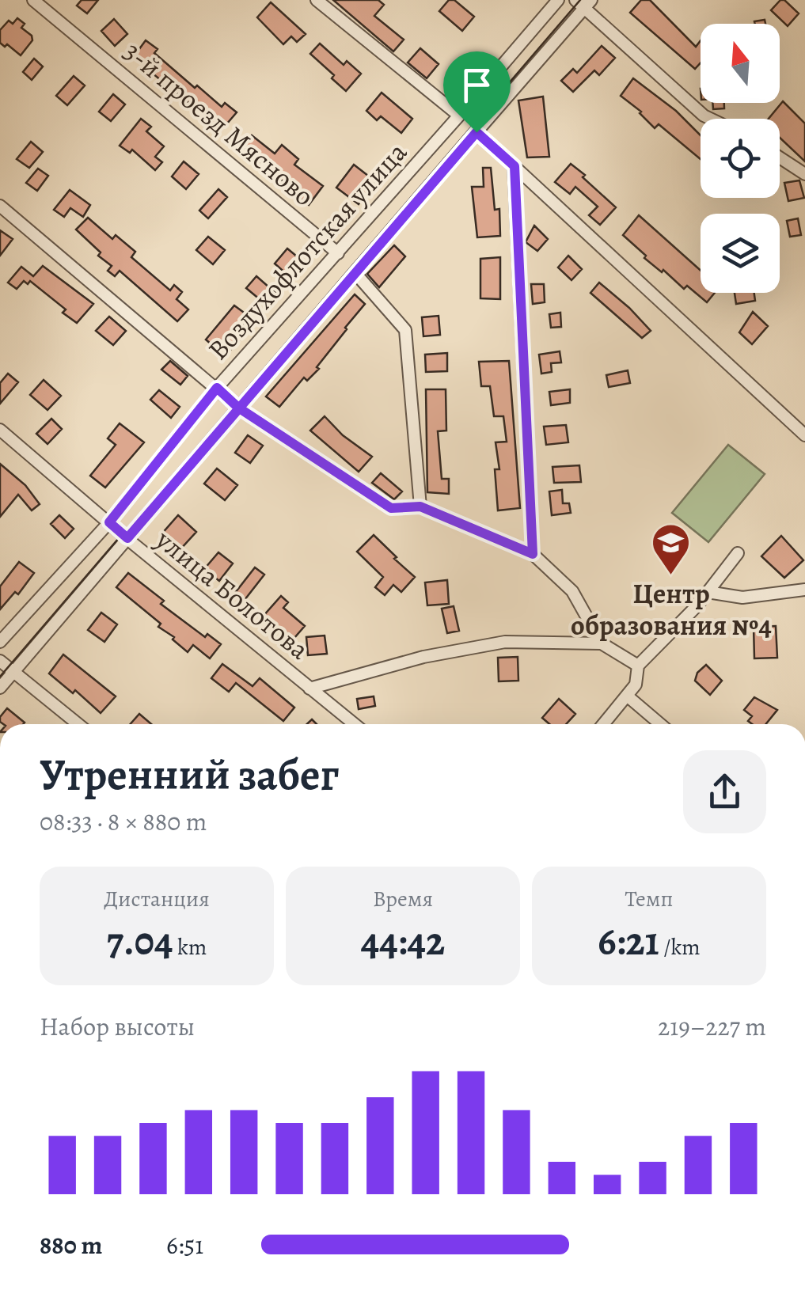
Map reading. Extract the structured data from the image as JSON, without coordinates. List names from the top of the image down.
{
  "streets": {
    "street": ["3-й проезд Мясново", "Воздухофлотская улица", "улица Болотова"]
  },
  "crossings": [
    ["3-й проезд Мясново", "Воздухофлотская улица"],
    ["Воздухофлотская улица", "улица Болотова"]
  ],
  "places": {
    "school or university": ["Центр образования №4"]
  },
  "north": "top",
  "page": {
    "heading": ["Утренний забег", "08:33 · 8 × 880 m"],
    "stats": [
      ["Дистанция", "7.04 km"],
      ["Время", "44:42"],
      ["Темп", "6:21 /km"]
    ],
    "chart": ["Набор высоты", "219–227 m"],
    "list": [
      {
        "name": "880 m",
        "note": "6:51"
      }
    ]
  }
}
